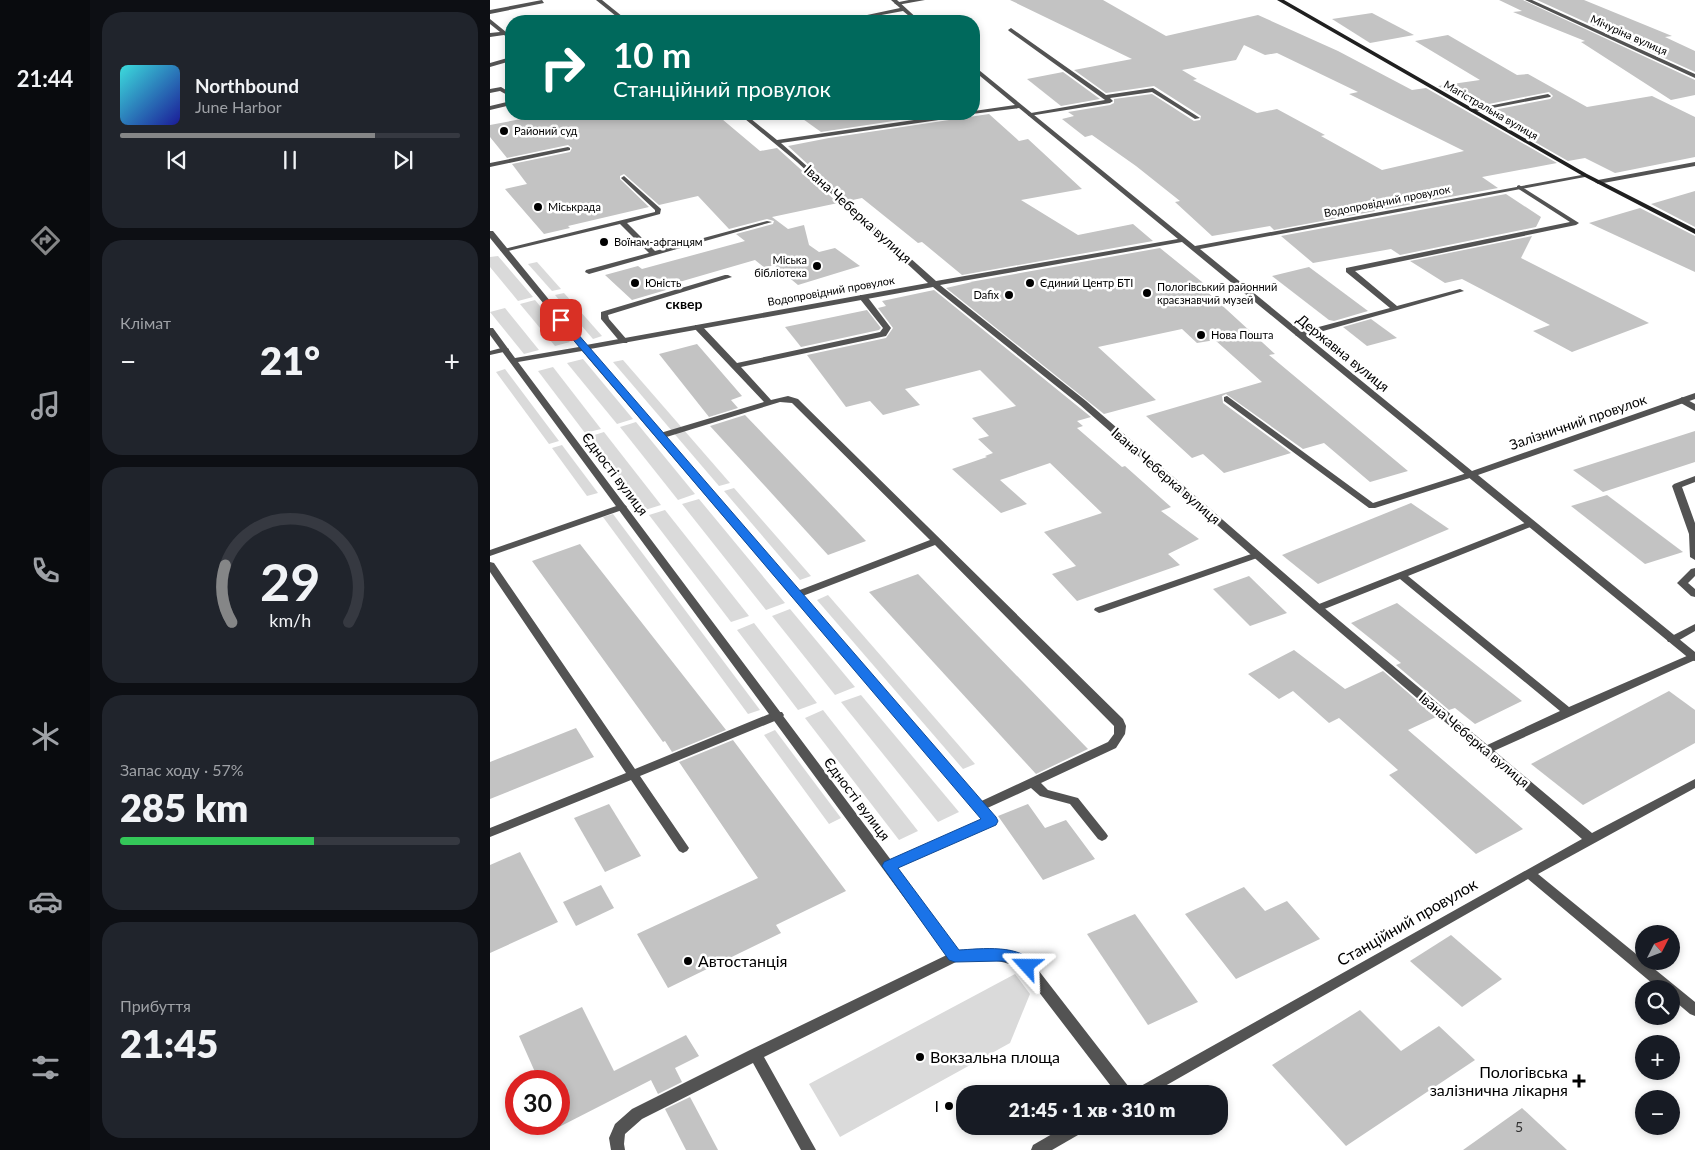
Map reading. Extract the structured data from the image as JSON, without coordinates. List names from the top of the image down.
{
  "streets": {
    "main road": ["Магістральна вулиця"],
    "street": [
      "Мічуріна вулиця",
      "Водопровідний провулок",
      "Івана Чеберка вулиця",
      "Державна вулиця",
      "Залізничний провулок",
      "Єдності вулиця",
      "Станційний провулок"
    ]
  },
  "crossings": [
    ["Магістральна вулиця", "Водопровідний провулок"],
    ["Водопровідний провулок", "Івана Чеберка вулиця"],
    ["Водопровідний провулок", "Державна вулиця"],
    ["Водопровідний провулок", "Єдності вулиця"],
    ["Івана Чеберка вулиця", "Станційний провулок"],
    ["Державна вулиця", "Залізничний провулок"]
  ],
  "districts": ["сквер"],
  "places": {
    "other": [
      "Районий суд",
      "Міськрада",
      "Воїнам-афганцям",
      "Міська бібліотека",
      "Юність",
      "Єдиний Центр БТІ",
      "Пологівський районний краєзнавчий музей",
      "Dafix",
      "Нова Пошта",
      "Автостанція",
      "Вокзальна площа",
      "І"
    ],
    "health": ["Пологівська залізнична лікарня"]
  },
  "house_numbers": ["5"],
  "north": "top right",
  "page": {
    "tabs": "21:44",
    "turn": ["10 m", "Станційний провулок"],
    "song": ["Northbound", "June Harbor"],
    "tile": [
      "Клімат",
      ["Запас ходу · 57%", "285 km"],
      ["Прибуття", "21:45"]
    ],
    "heat": ["−", "21°", "+"],
    "map_buttons": ["+", "−"],
    "limit": "30",
    "trip": "21:45 · 1 хв · 310 m",
    "gauge": ["29", "km/h"]
  }
}
